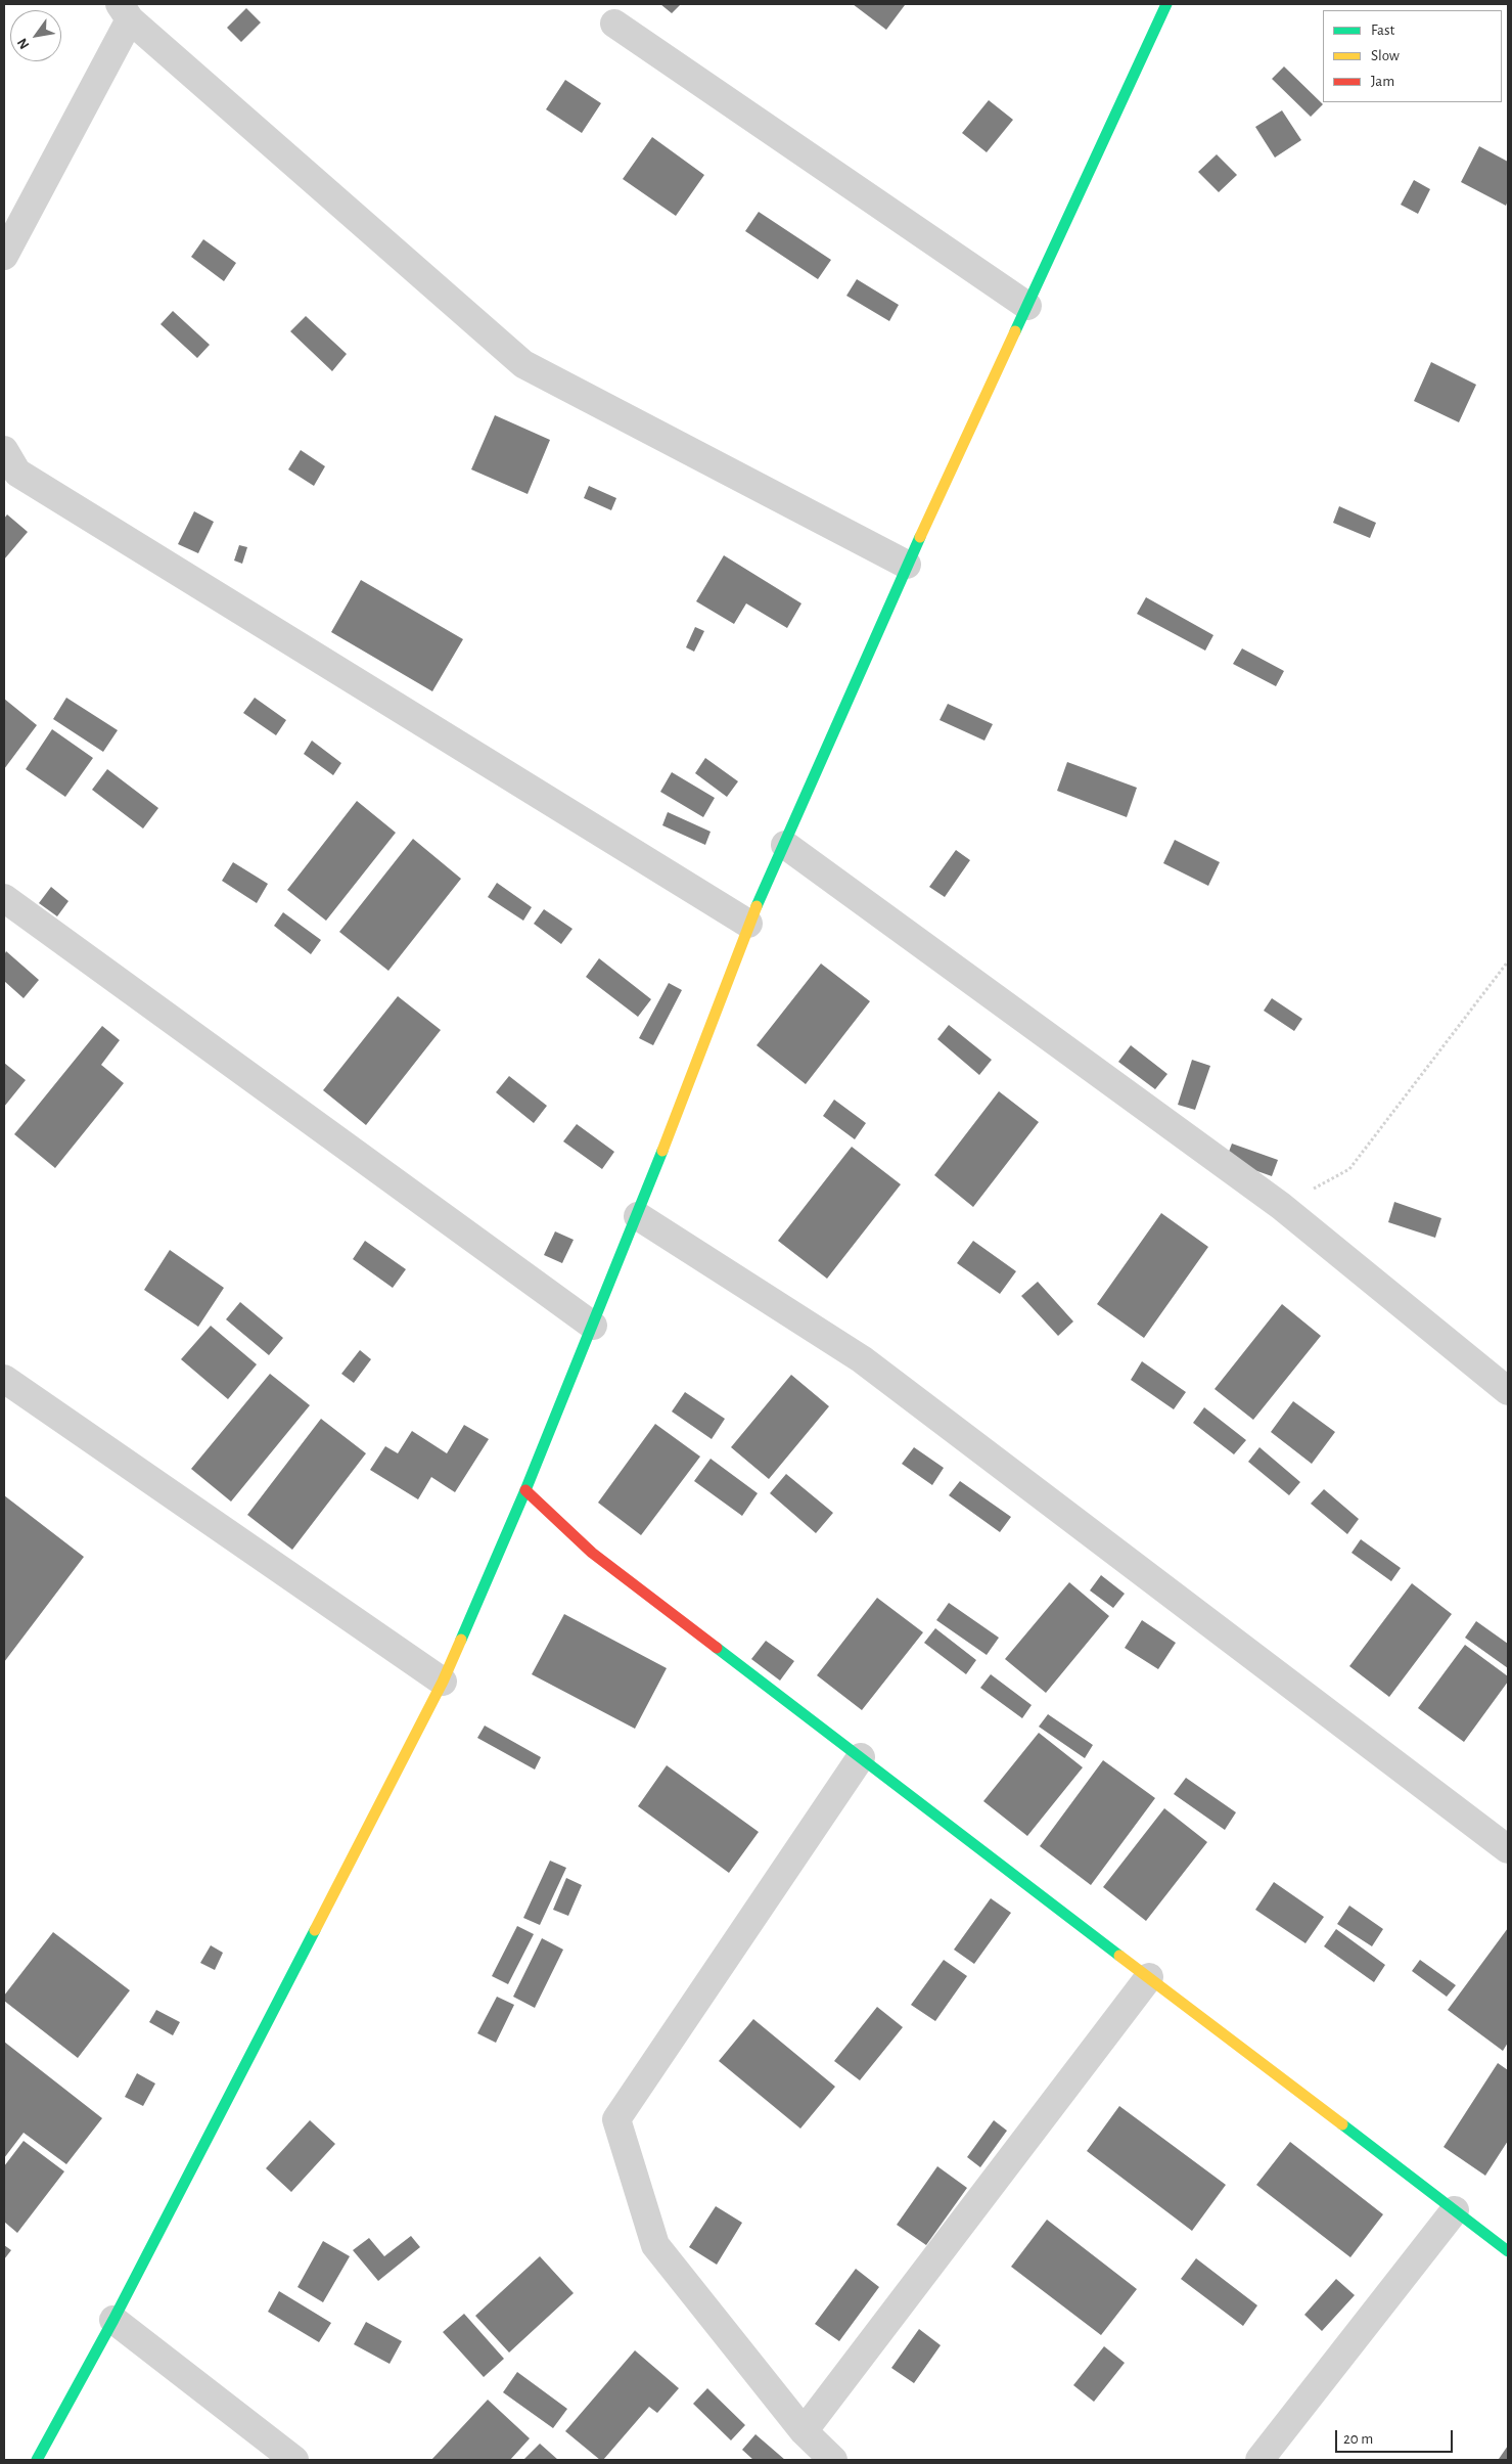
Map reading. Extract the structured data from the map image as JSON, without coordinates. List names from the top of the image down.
{
  "legend": ["Fast", "Slow", "Jam"],
  "scale_bar": "20 m",
  "north": "bottom left"
}
